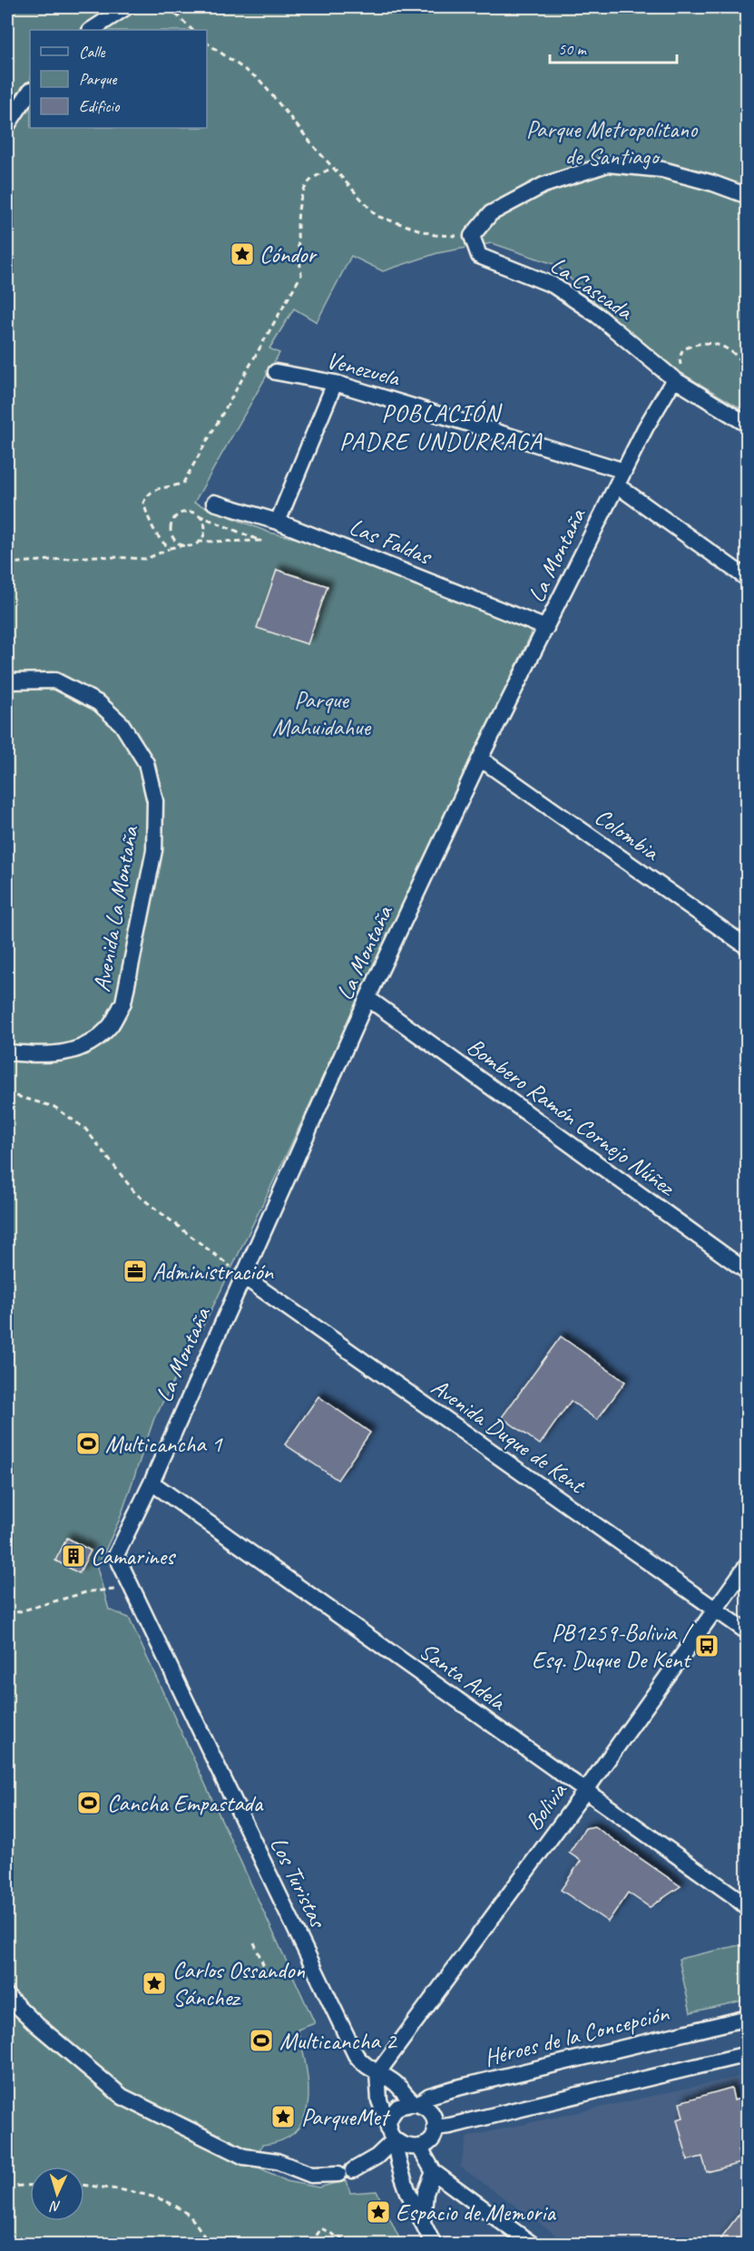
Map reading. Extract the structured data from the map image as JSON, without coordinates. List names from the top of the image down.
{
  "streets": {
    "street": [
      "La Cascada",
      "Venezuela",
      "Las Faldas",
      "La Montaña",
      "Colombia",
      "Avenida La Montaña",
      "Bombero Ramón Cornejo Núñez",
      "Avenida Duque de Kent",
      "Santa Adela",
      "Bolivia",
      "Los Turistas",
      "Héroes de la Concepción"
    ]
  },
  "crossings": [
    ["La Cascada", "La Montaña"],
    ["Venezuela", "La Montaña"],
    ["Las Faldas", "La Montaña"],
    ["La Montaña", "Colombia"],
    ["La Montaña", "Bombero Ramón Cornejo Núñez"],
    ["La Montaña", "Avenida Duque de Kent"],
    ["La Montaña", "Santa Adela"],
    ["La Montaña", "Los Turistas"],
    ["Avenida Duque de Kent", "Bolivia"],
    ["Santa Adela", "Bolivia"],
    ["Bolivia", "Los Turistas"],
    ["Los Turistas", "Héroes de la Concepción"]
  ],
  "districts": ["POBLACIÓN PADRE UNDURRAGA"],
  "parks": ["Parque Metropolitano de Santiago", "Parque Mahuidahue"],
  "places": {
    "place": [
      "Cóndor",
      "Carlos Ossandon Sánchez",
      "ParqueMet",
      "Espacio de Memoria"
    ],
    "office": ["Administración"],
    "sports": ["Multicancha 1", "Cancha Empastada", "Multicancha 2"],
    "building": ["Camarines"],
    "bus stop": ["PB1259-Bolivia / Esq. Duque De Kent"]
  },
  "legend": ["Calle", "Parque", "Edificio"],
  "scale_bar": "50 m",
  "north": "bottom"
}
